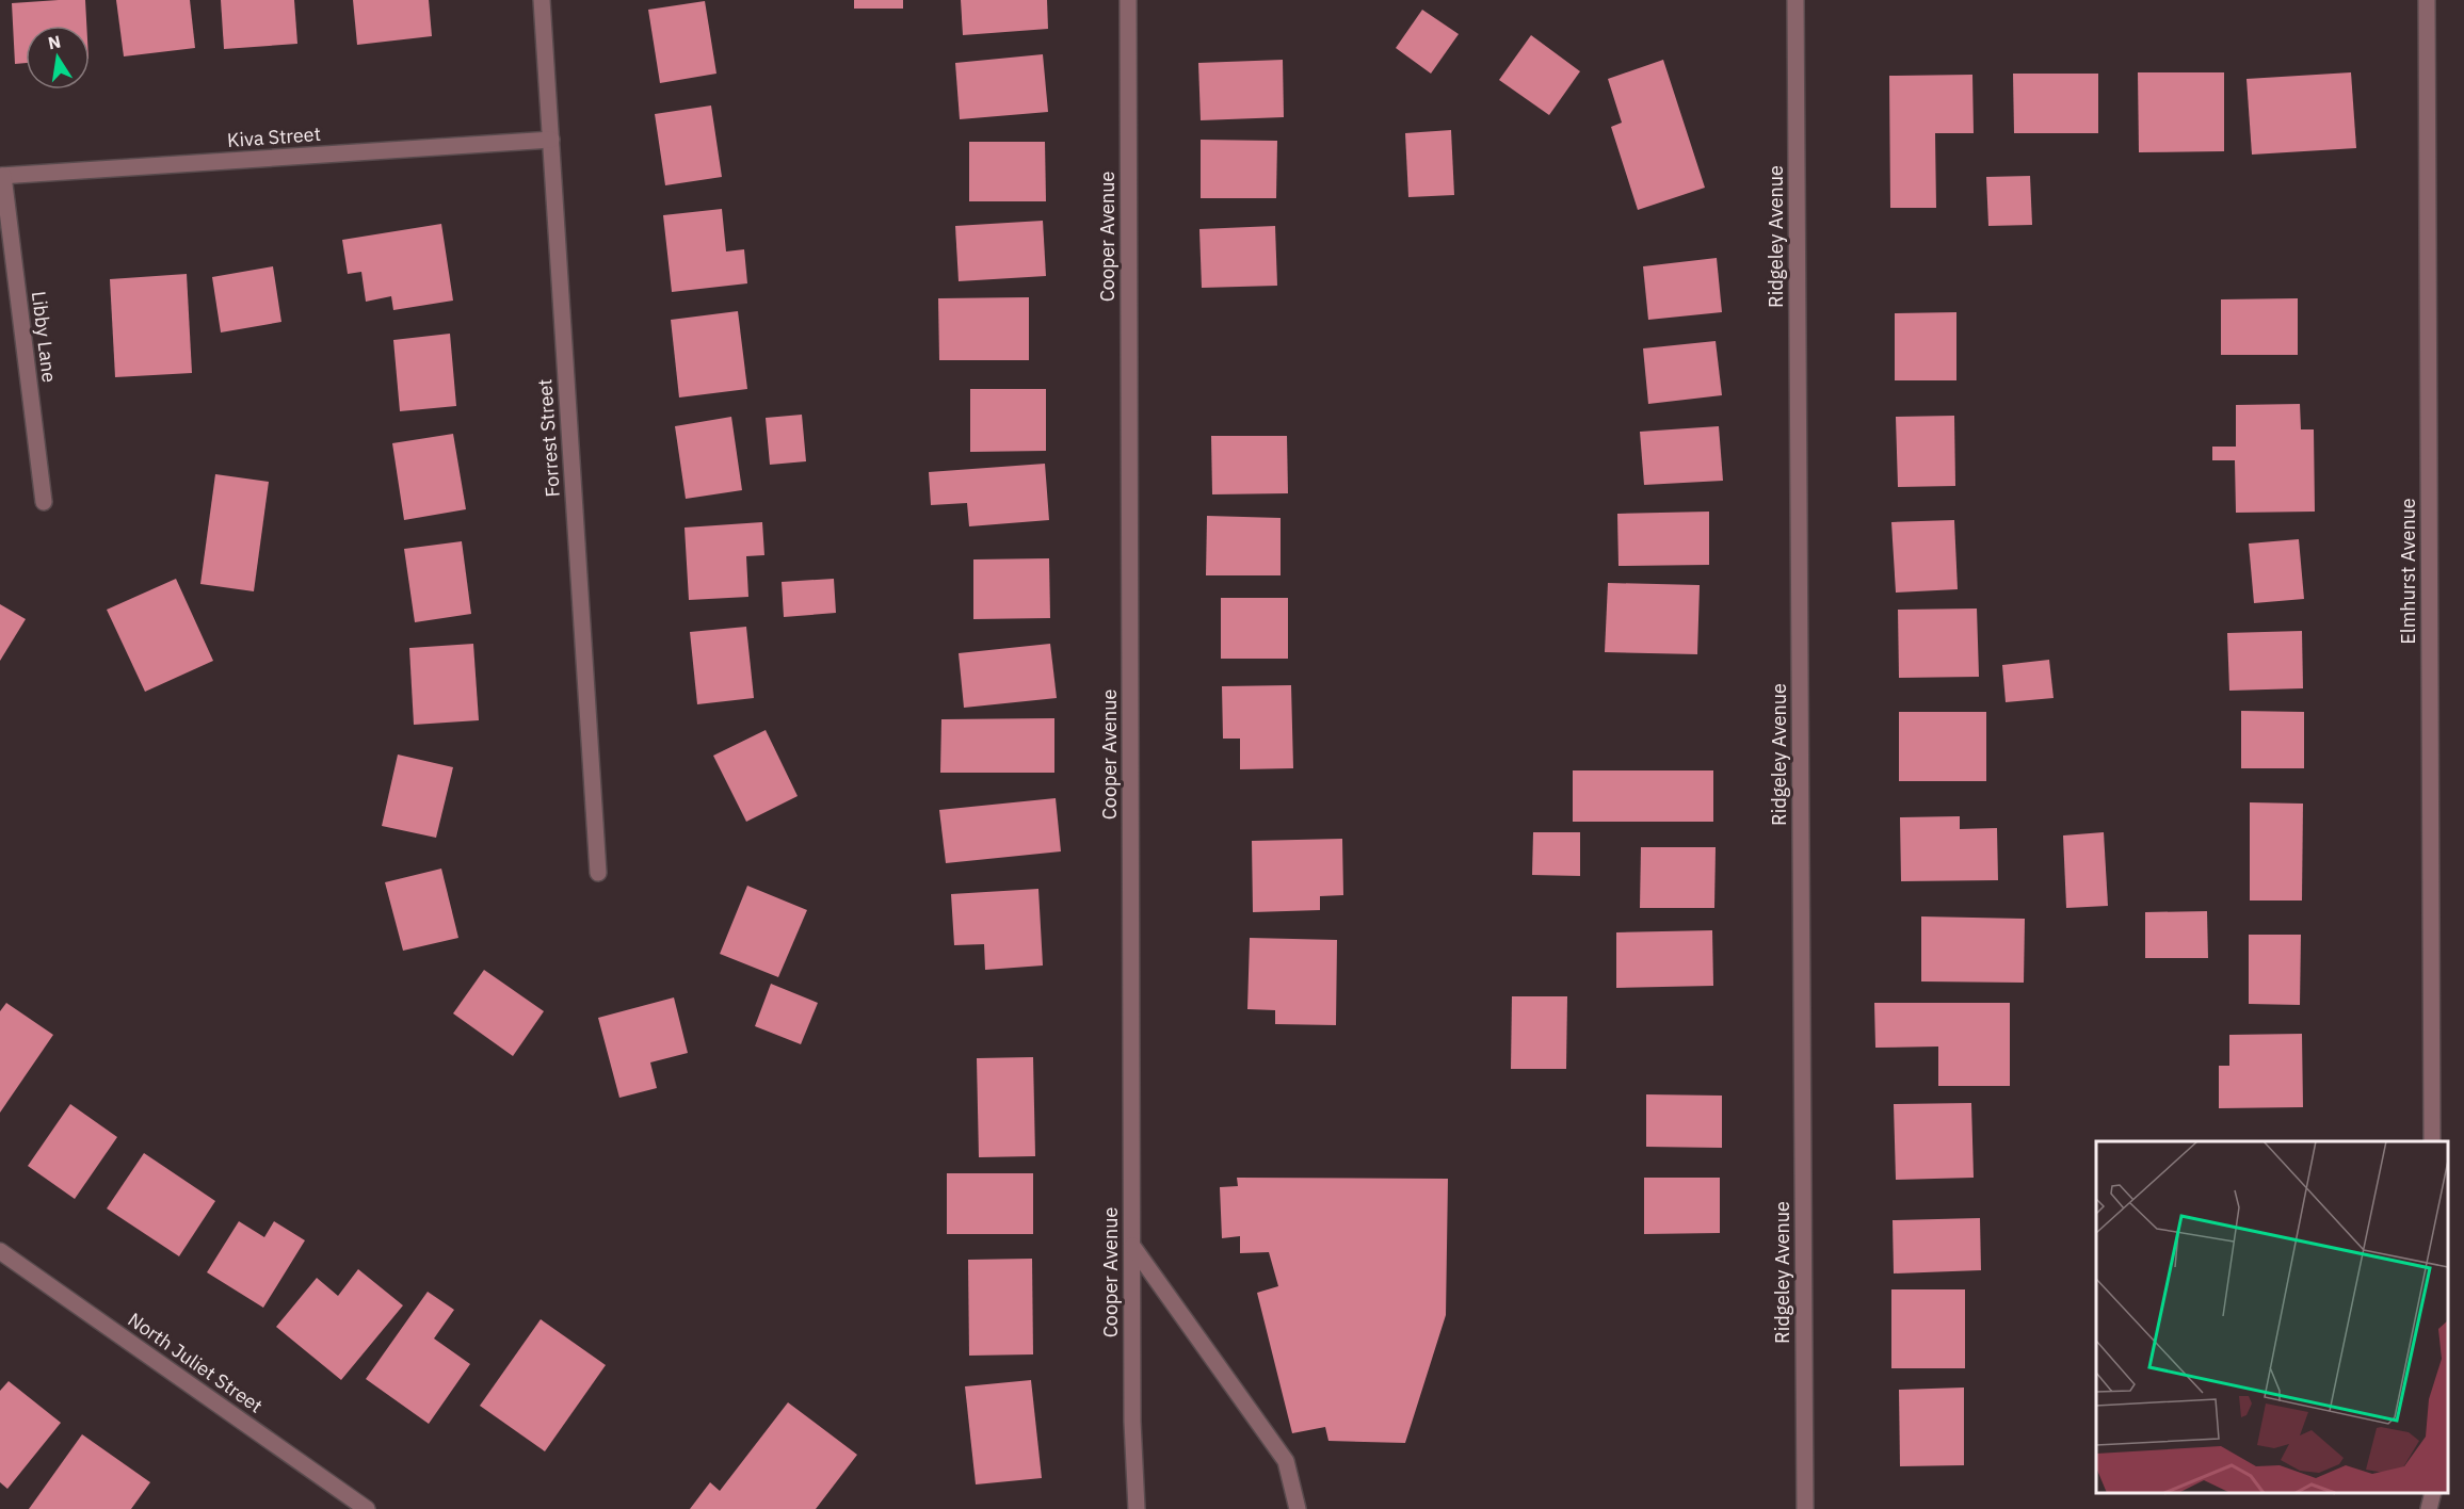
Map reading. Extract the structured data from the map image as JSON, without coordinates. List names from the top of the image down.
{
  "streets": {
    "street": [
      "Kiva Street",
      "Cooper Avenue",
      "Ridgeley Avenue",
      "Libby Lane",
      "Forrest Street",
      "Elmhurst Avenue",
      "North Juliet Street"
    ]
  },
  "crossings": [
    ["Kiva Street", "Libby Lane"],
    ["Kiva Street", "Forrest Street"]
  ],
  "north": "top"
}
